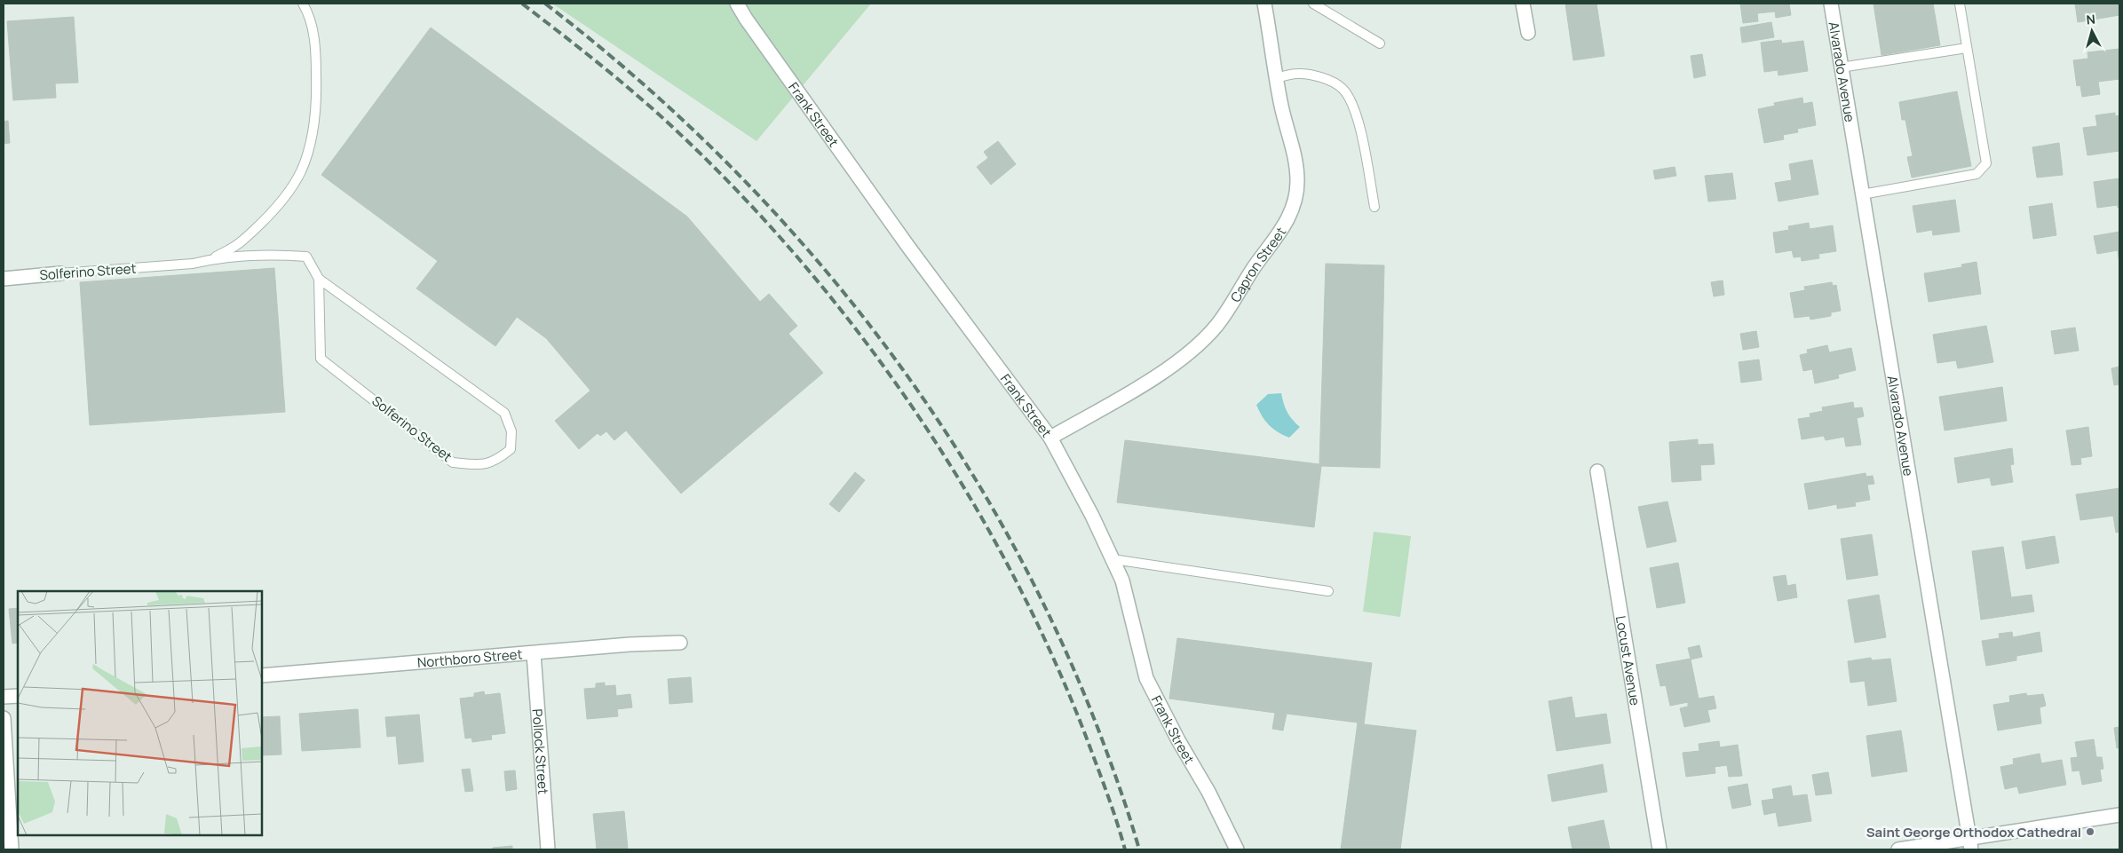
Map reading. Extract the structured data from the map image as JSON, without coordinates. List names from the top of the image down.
{
  "streets": {
    "street": [
      "Alvarado Avenue",
      "Frank Street",
      "Capron Street",
      "Solferino Street",
      "Northboro Street",
      "Locust Avenue",
      "Pollock Street"
    ]
  },
  "crossings": [
    ["Frank Street", "Capron Street"],
    ["Northboro Street", "Pollock Street"]
  ],
  "places": ["Saint George Orthodox Cathedral"],
  "north": "top"
}
